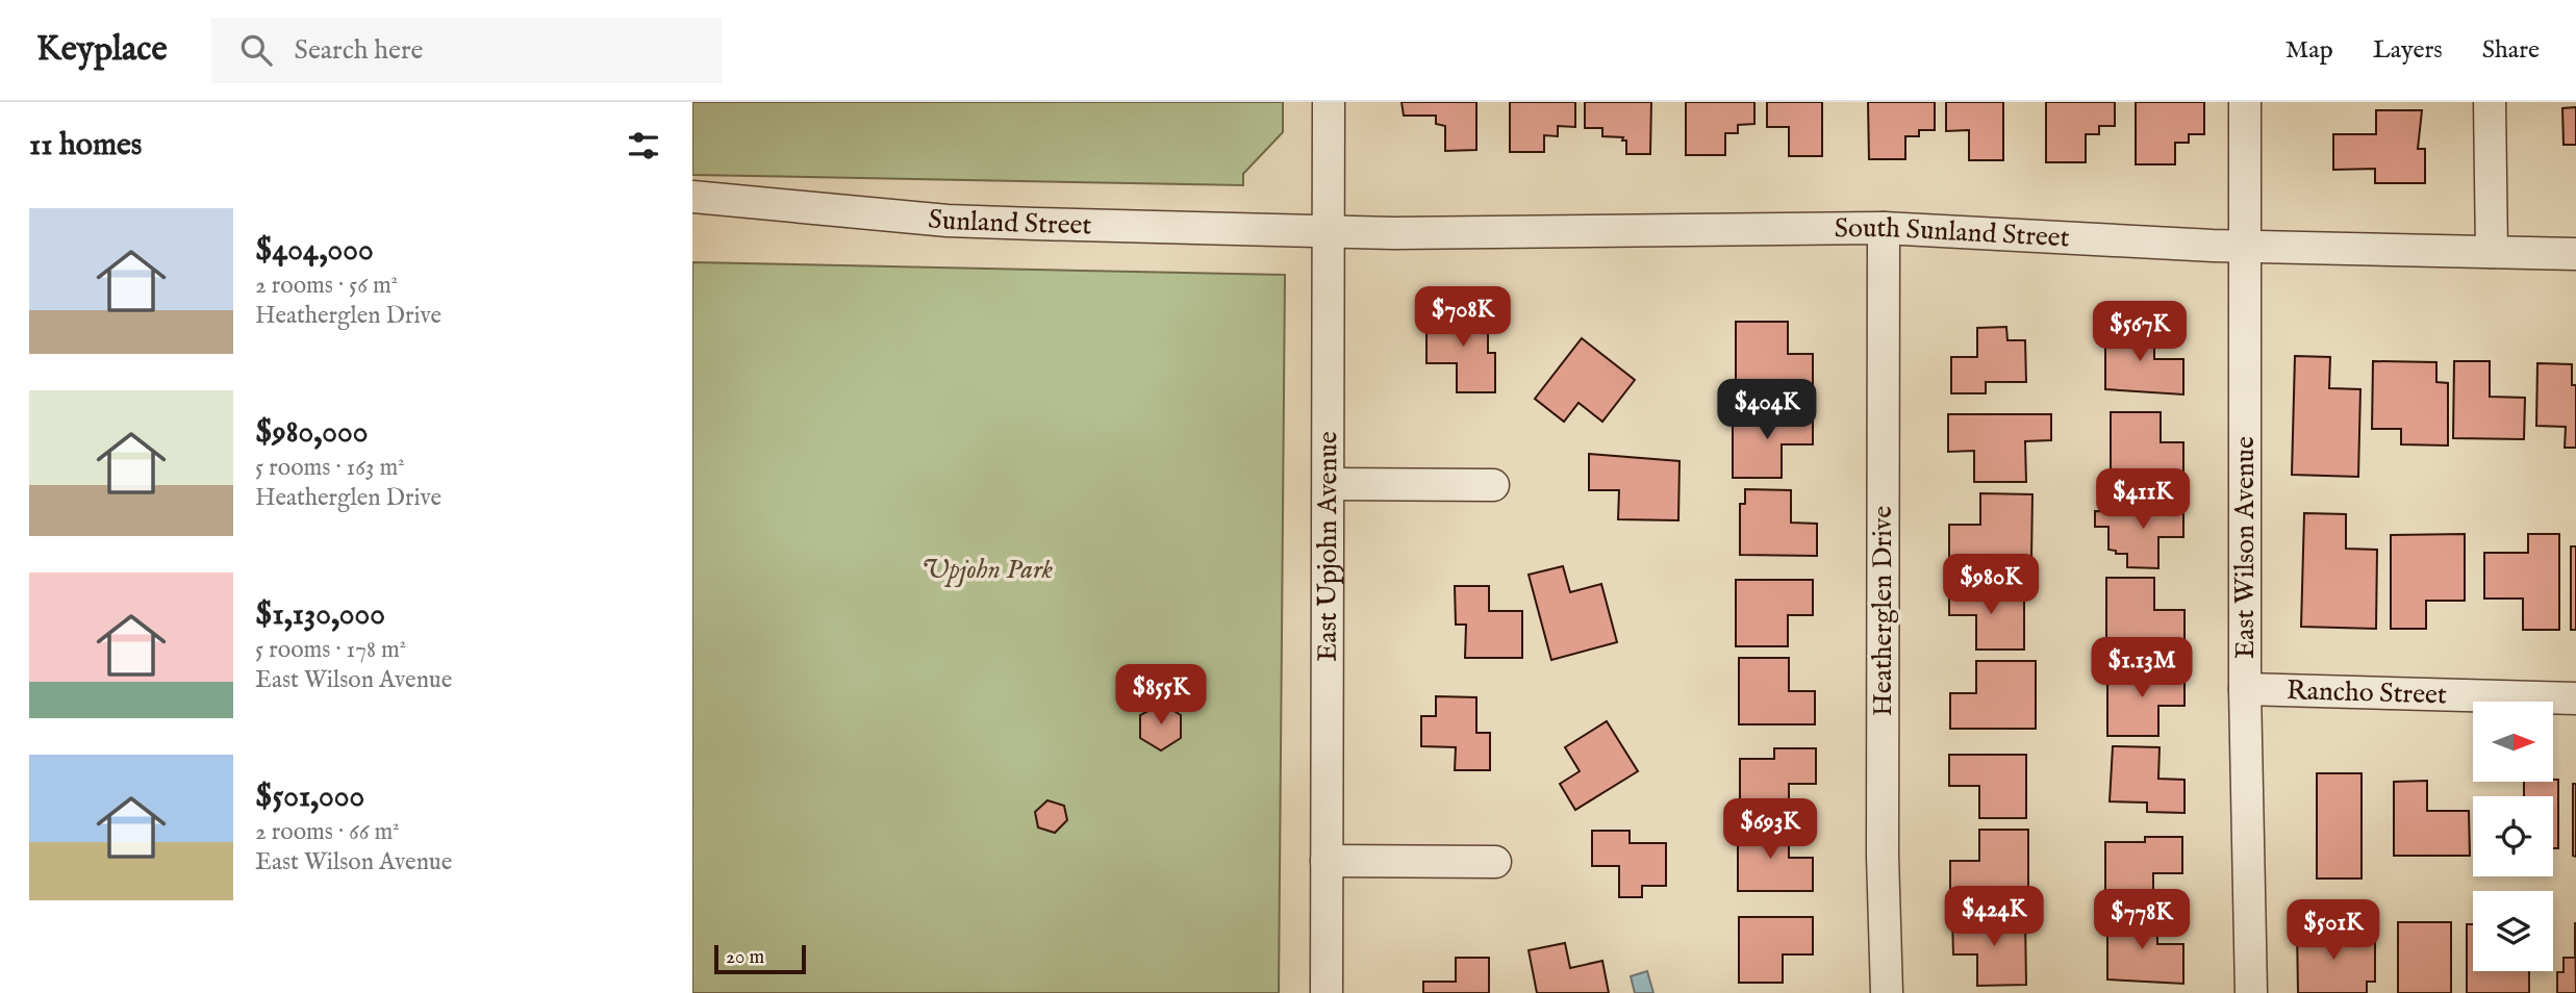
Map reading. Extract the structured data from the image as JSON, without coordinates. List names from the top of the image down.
{
  "streets": {
    "street": [
      "Sunland Street",
      "South Sunland Street",
      "East Upjohn Avenue",
      "East Wilson Avenue",
      "Heatherglen Drive",
      "Rancho Street"
    ]
  },
  "crossings": [
    ["Sunland Street", "South Sunland Street"],
    ["Sunland Street", "East Upjohn Avenue"],
    ["South Sunland Street", "East Upjohn Avenue"],
    ["South Sunland Street", "East Wilson Avenue"],
    ["South Sunland Street", "Heatherglen Drive"],
    ["East Wilson Avenue", "Rancho Street"]
  ],
  "parks": ["Upjohn Park"],
  "scale_bar": "20 m",
  "north": "right",
  "page": {
    "header": "Keyplace",
    "search": "Search here",
    "nav": ["Map", "Layers", "Share"],
    "heading": "11 homes",
    "list": [
      {
        "name": "$404,000",
        "note": "2 rooms · 56 m² · Heatherglen Drive"
      },
      {
        "name": "$980,000",
        "note": "5 rooms · 163 m² · Heatherglen Drive"
      },
      {
        "name": "$1,130,000",
        "note": "5 rooms · 178 m² · East Wilson Avenue"
      },
      {
        "name": "$501,000",
        "note": "2 rooms · 66 m² · East Wilson Avenue"
      }
    ],
    "price": [
      "$708K",
      "$567K",
      "$404K",
      "$411K",
      "$980K",
      "$1.13M",
      "$855K",
      "$693K",
      "$424K",
      "$778K",
      "$501K"
    ],
    "scale": "20 m"
  }
}
